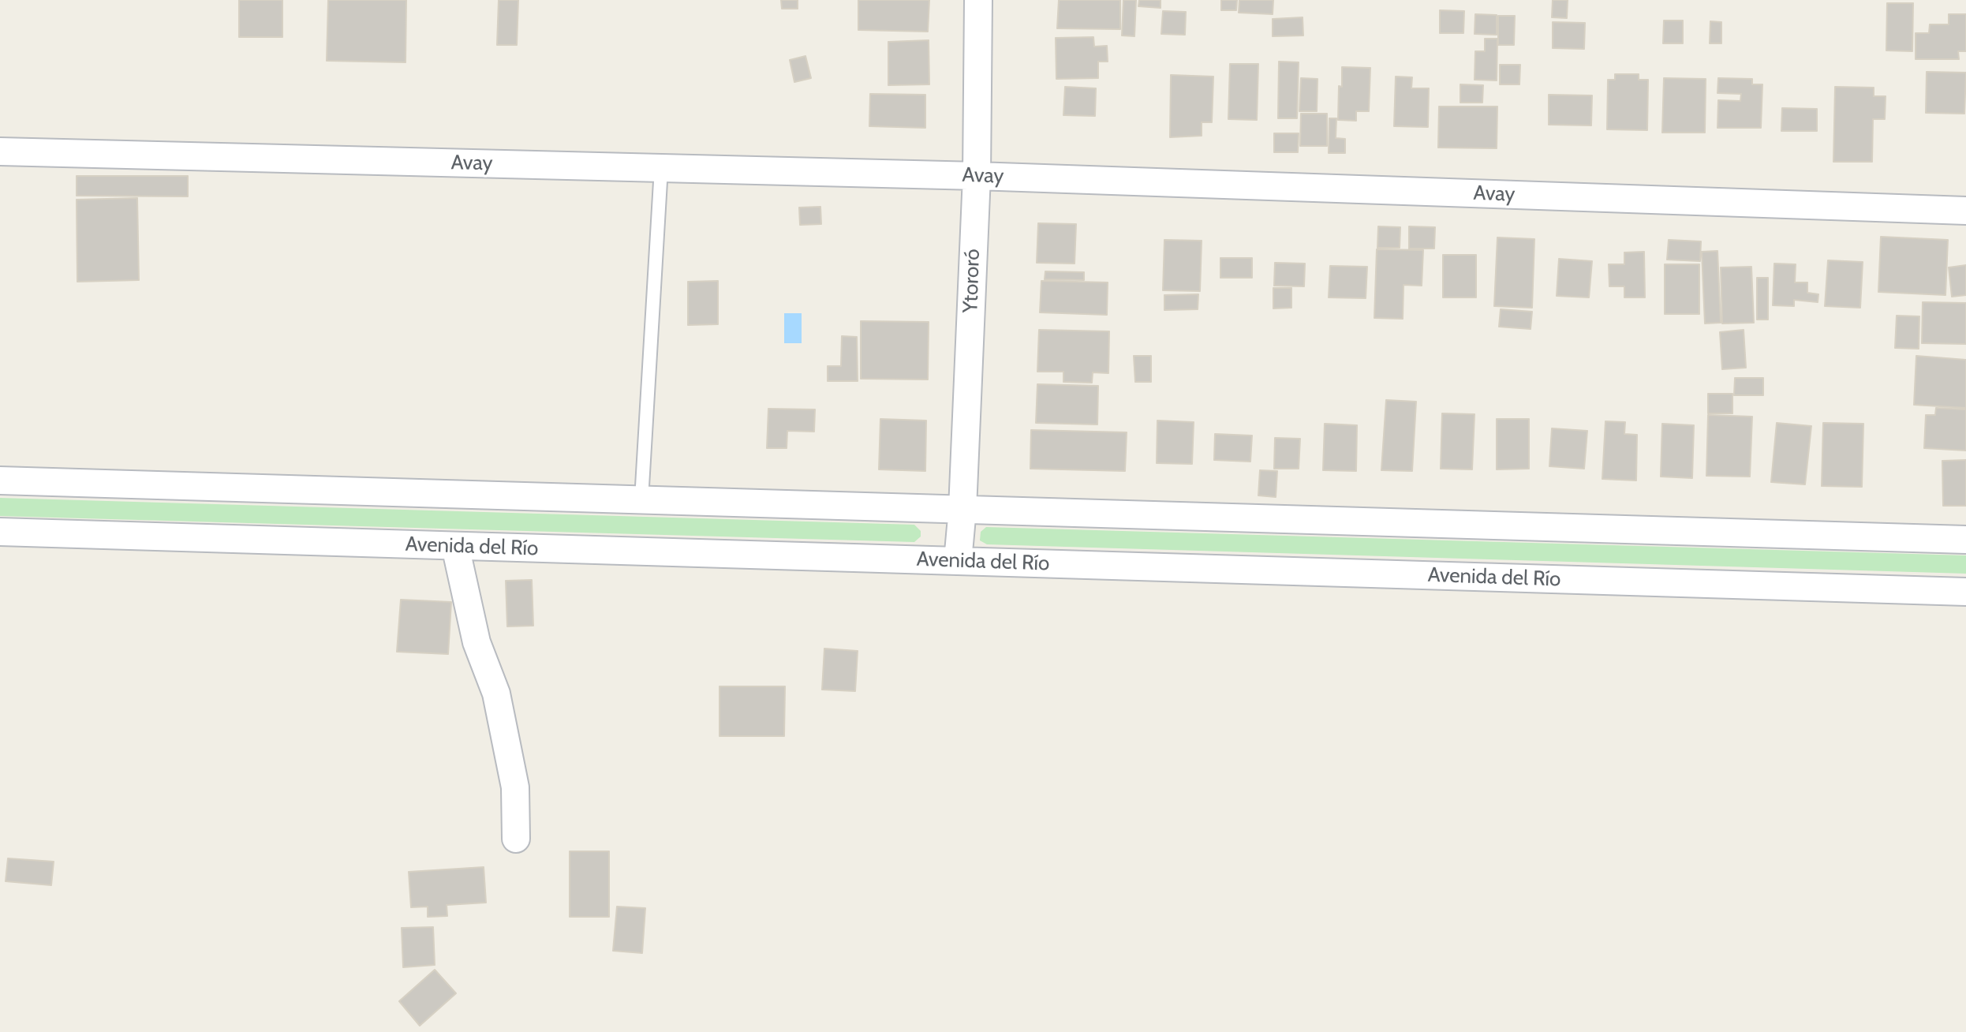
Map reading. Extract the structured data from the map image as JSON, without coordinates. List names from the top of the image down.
{
  "streets": {
    "street": ["Avay", "Ytororó", "Avenida del Río"]
  },
  "crossings": [
    ["Avay", "Ytororó"],
    ["Ytororó", "Avenida del Río"]
  ]
}
